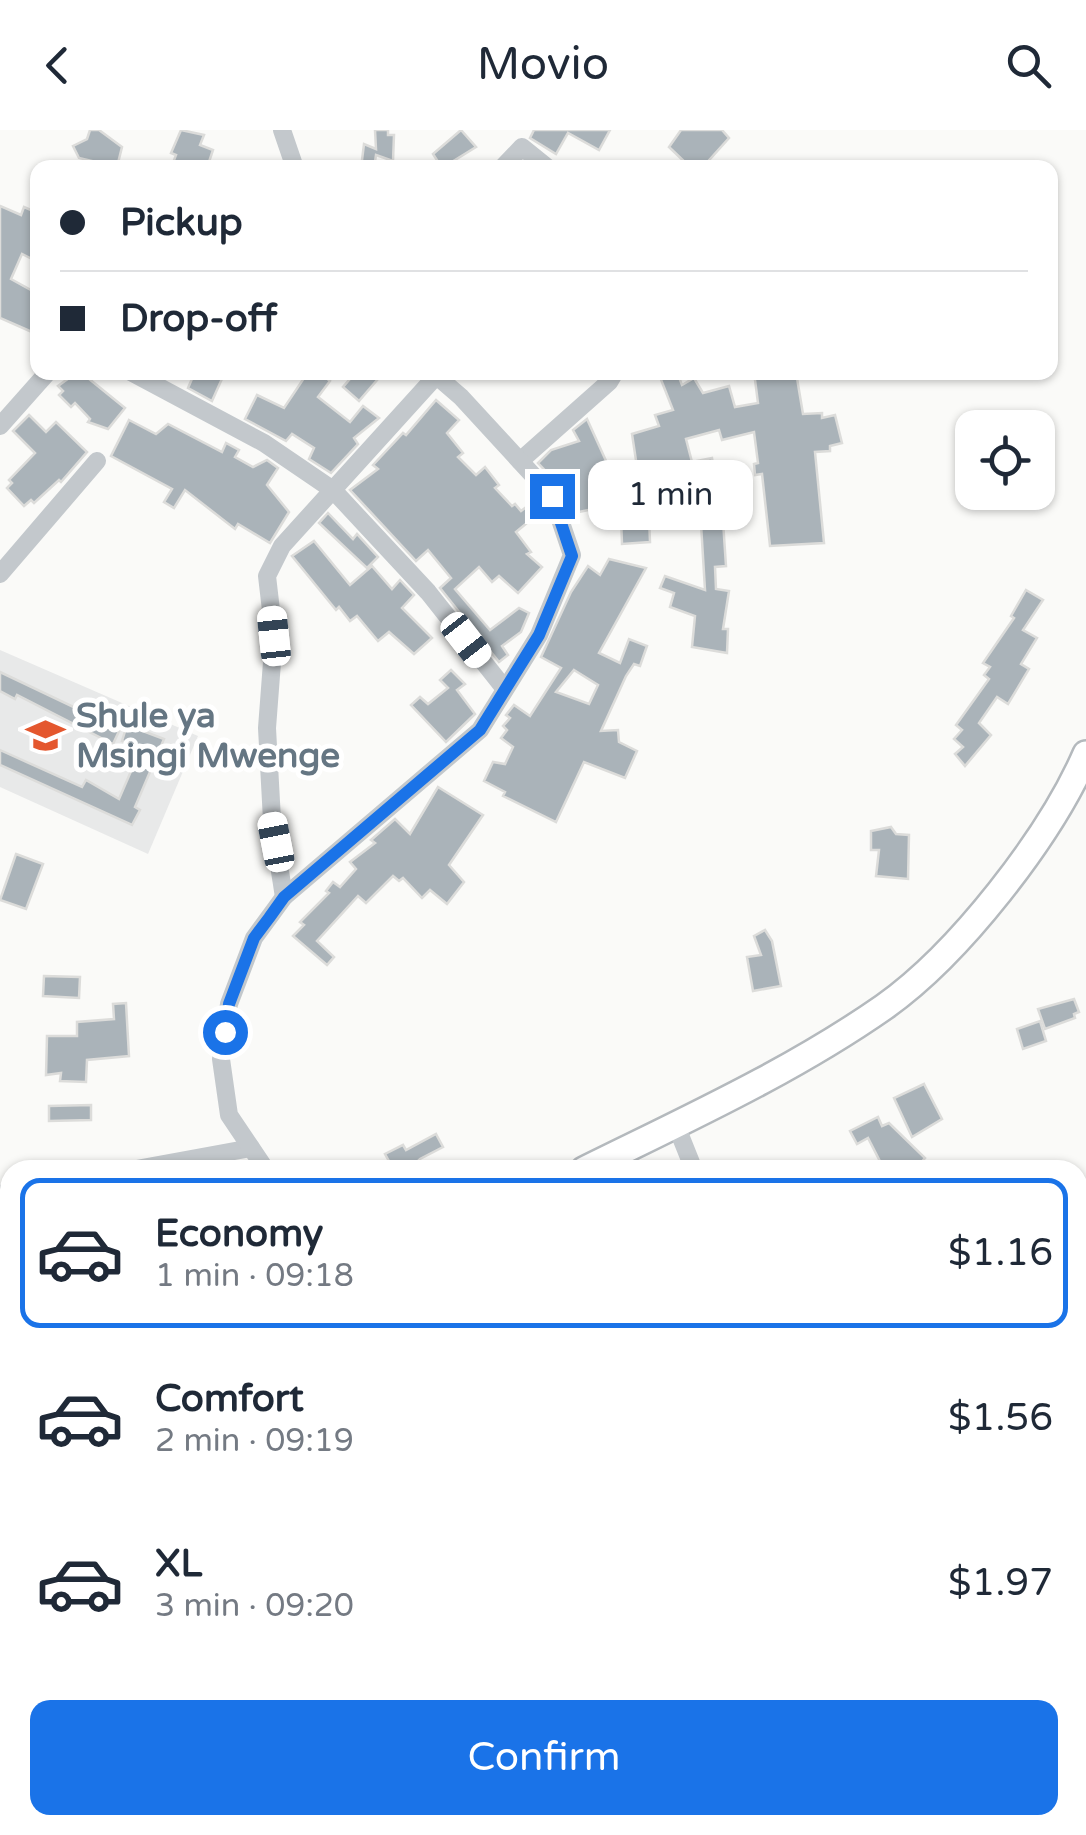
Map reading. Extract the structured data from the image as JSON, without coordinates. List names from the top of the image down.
{
  "places": {
    "school or university": ["Shule ya Msingi Mwenge"]
  },
  "page": {
    "header": "Movio",
    "banner": ["Pickup", "Drop-off"],
    "bubble": "1 min",
    "list": [
      {
        "name": "Economy",
        "note": "1 min · 09:18",
        "value": "$1.16"
      },
      {
        "name": "Comfort",
        "note": "2 min · 09:19",
        "value": "$1.56"
      },
      {
        "name": "XL",
        "note": "3 min · 09:20",
        "value": "$1.97"
      }
    ],
    "buttons": "Confirm"
  }
}
